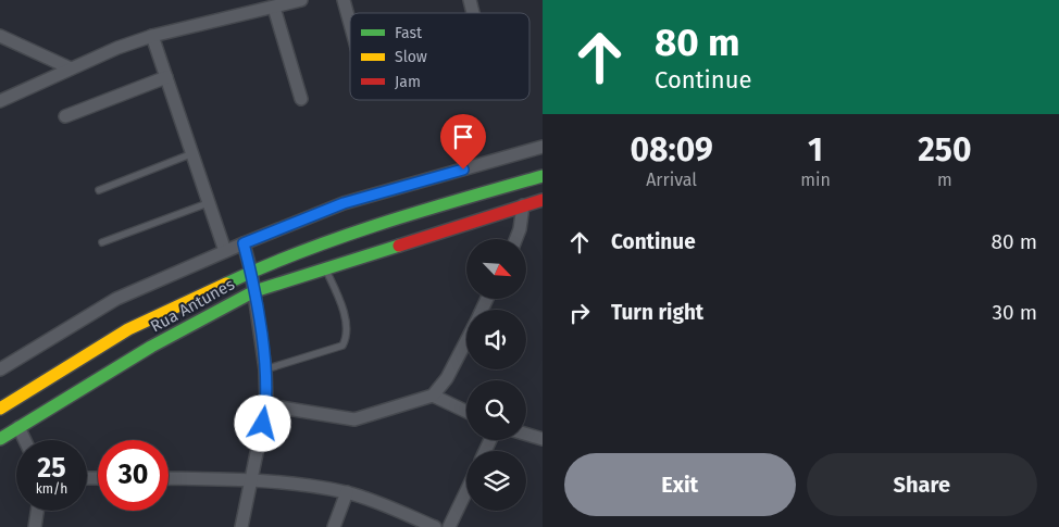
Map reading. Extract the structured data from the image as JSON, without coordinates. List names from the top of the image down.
{
  "streets": {
    "main road": ["Rua Antunes"]
  },
  "legend": ["Fast", "Slow", "Jam"],
  "north": "bottom right",
  "page": {
    "turn": ["80 m", "Continue"],
    "eta": [
      "08:09",
      "Arrival",
      "1",
      "min",
      "250",
      "m"
    ],
    "list": [
      {
        "name": "Continue",
        "value": "80 m"
      },
      {
        "name": "Turn right",
        "value": "30 m"
      }
    ],
    "speed": "25 km/h",
    "limit": "30",
    "buttons": ["Exit", "Share"]
  }
}
